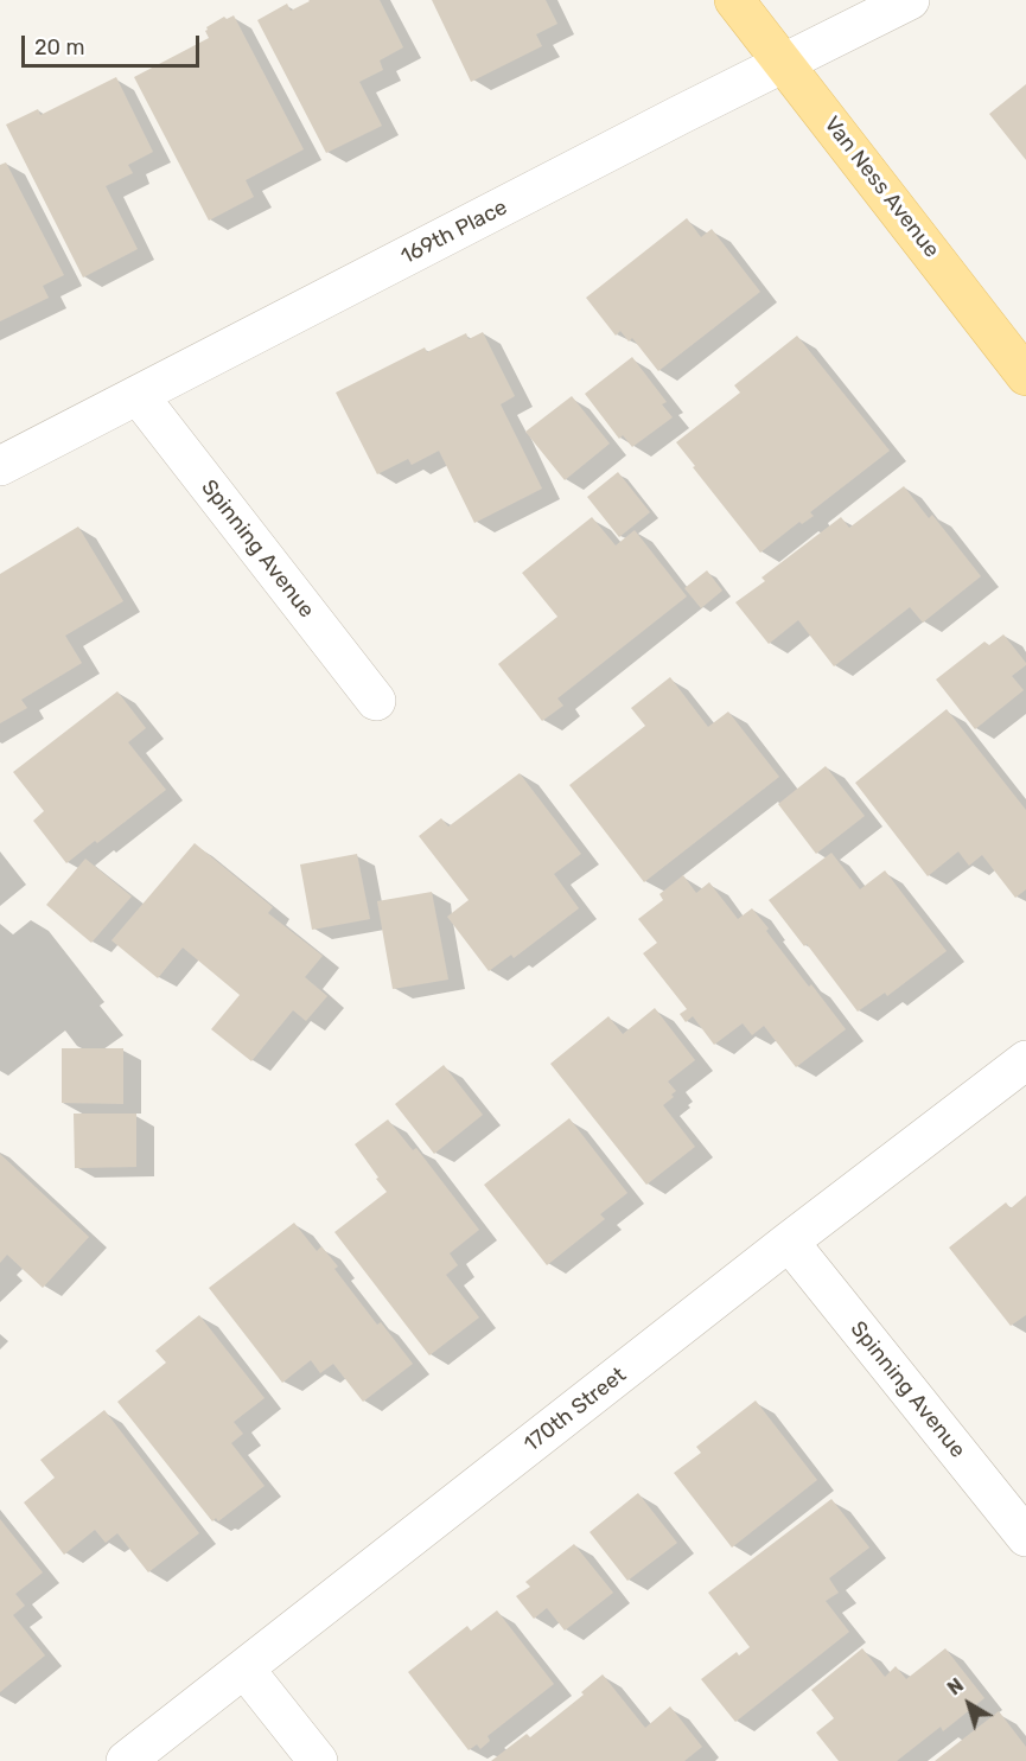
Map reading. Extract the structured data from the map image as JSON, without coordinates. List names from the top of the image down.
{
  "streets": {
    "main road": ["Van Ness Avenue"],
    "street": ["169th Place", "Spinning Avenue", "170th Street"]
  },
  "crossings": [
    ["Van Ness Avenue", "169th Place"],
    ["169th Place", "Spinning Avenue"],
    ["Spinning Avenue", "170th Street"]
  ],
  "scale_bar": "20 m",
  "north": "top left"
}
